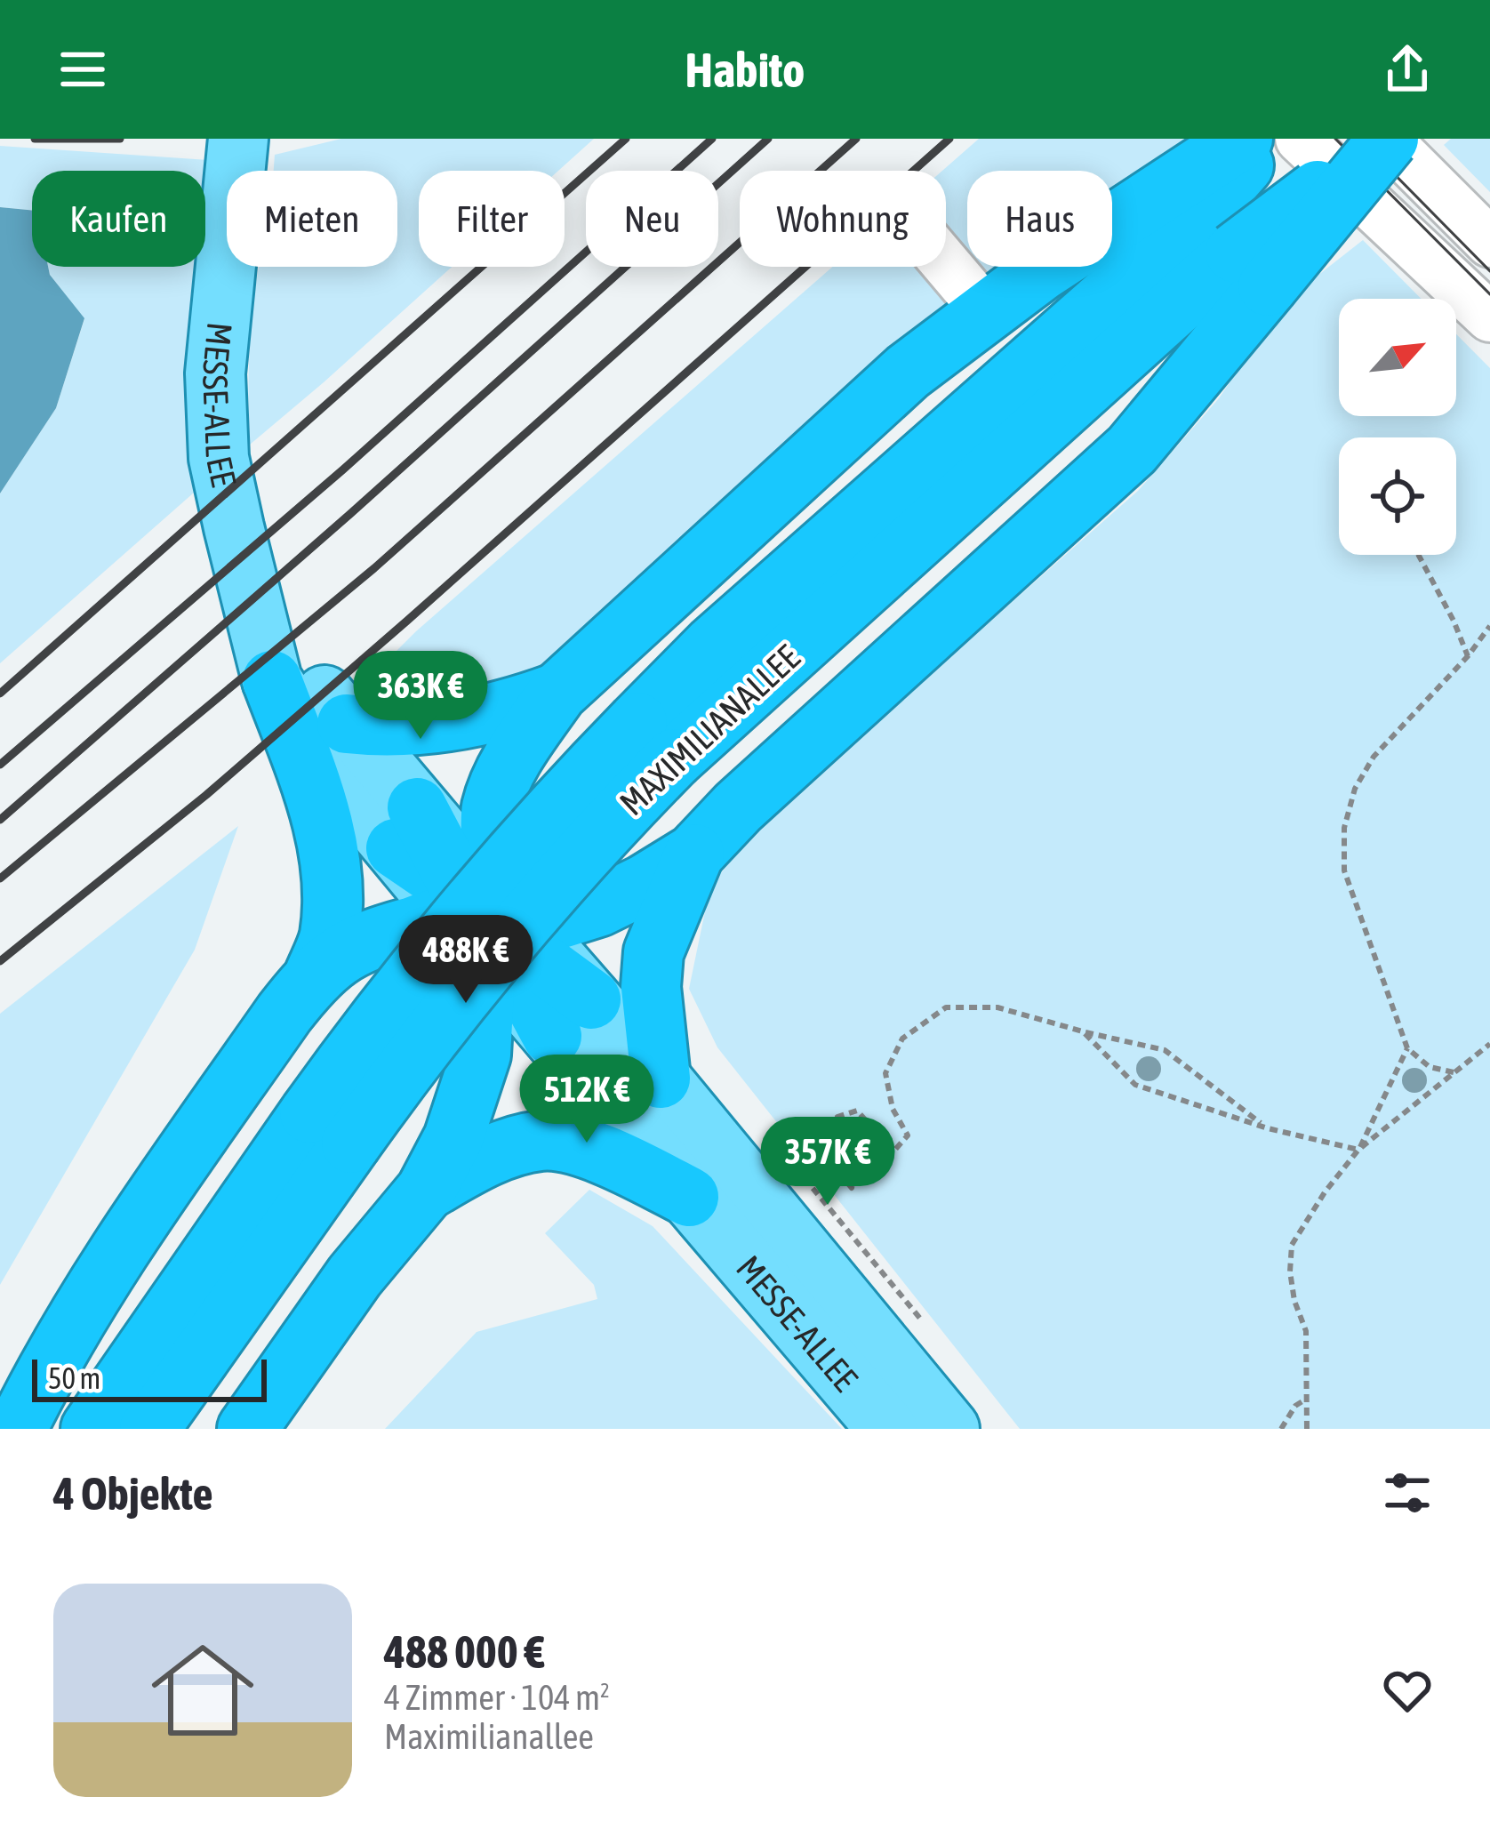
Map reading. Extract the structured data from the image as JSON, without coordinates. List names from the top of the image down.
{
  "streets": {
    "highway": ["MAXIMILIANALLEE"],
    "main road": ["MESSE-ALLEE"]
  },
  "scale_bar": "50 m",
  "north": "top right",
  "page": {
    "header": "Habito",
    "chip": [
      "Kaufen",
      "Mieten",
      "Filter",
      "Neu",
      "Wohnung",
      "Haus"
    ],
    "price": [
      "363K €",
      "488K €",
      "512K €",
      "357K €"
    ],
    "scale": "50 m",
    "heading": "4 Objekte",
    "list": [
      {
        "name": "488 000 €",
        "note": "4 Zimmer · 104 m² · Maximilianallee"
      }
    ]
  }
}
